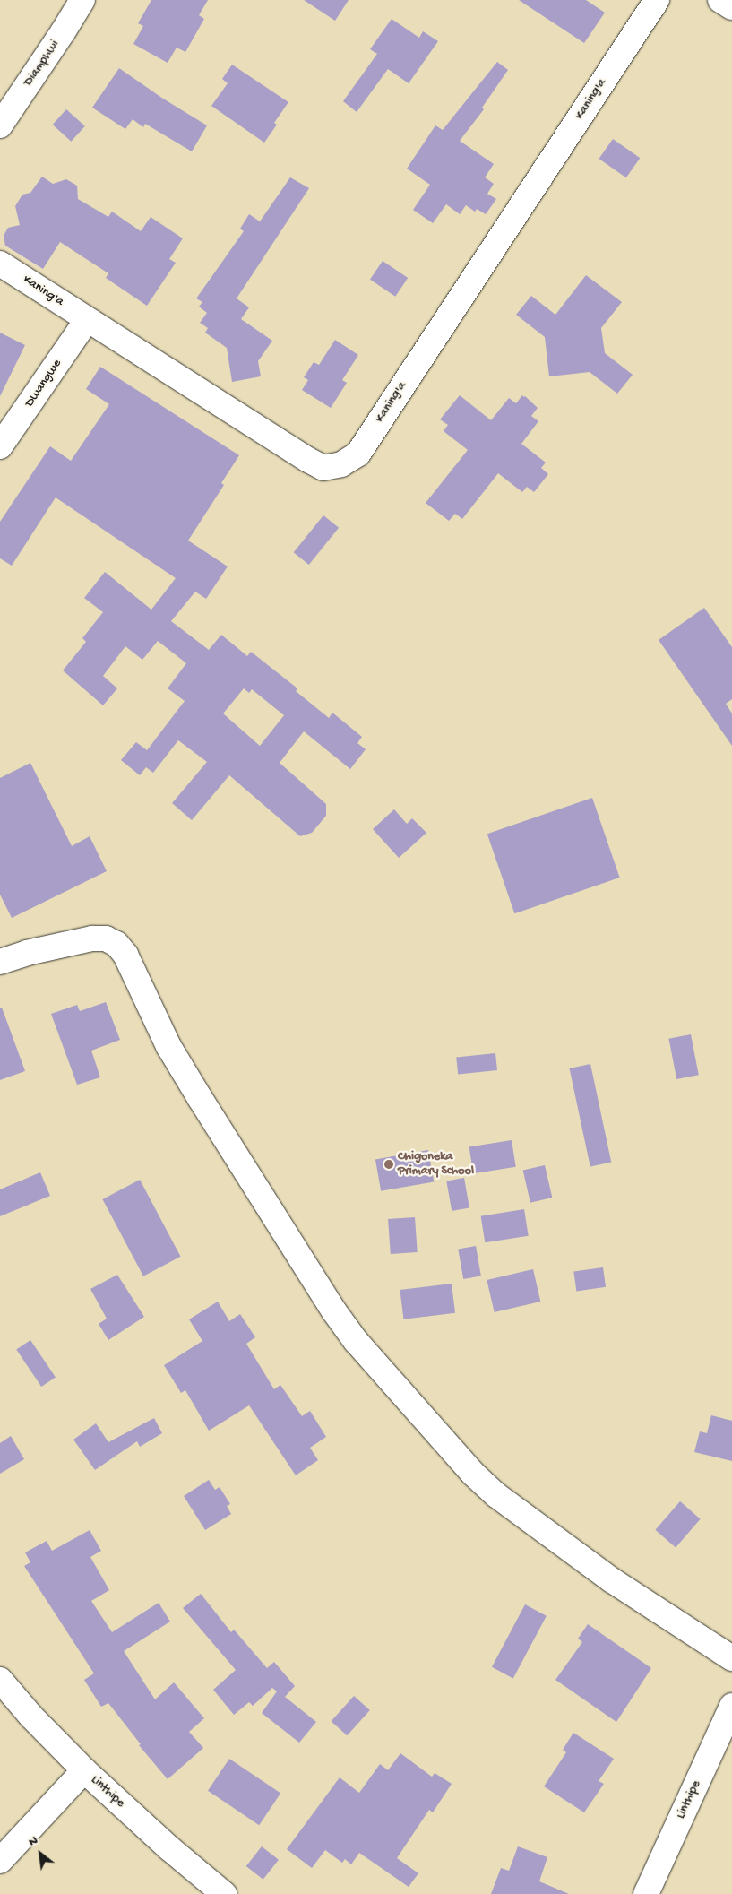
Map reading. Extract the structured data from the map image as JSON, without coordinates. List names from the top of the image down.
{
  "streets": {
    "street": [
      "Diamphwi",
      "Kaning'a",
      "Dwangwe",
      "Linthipe"
    ]
  },
  "crossings": [
    ["Kaning'a", "Dwangwe"]
  ],
  "places": ["Chigoneka Primary School"],
  "north": "top left"
}
